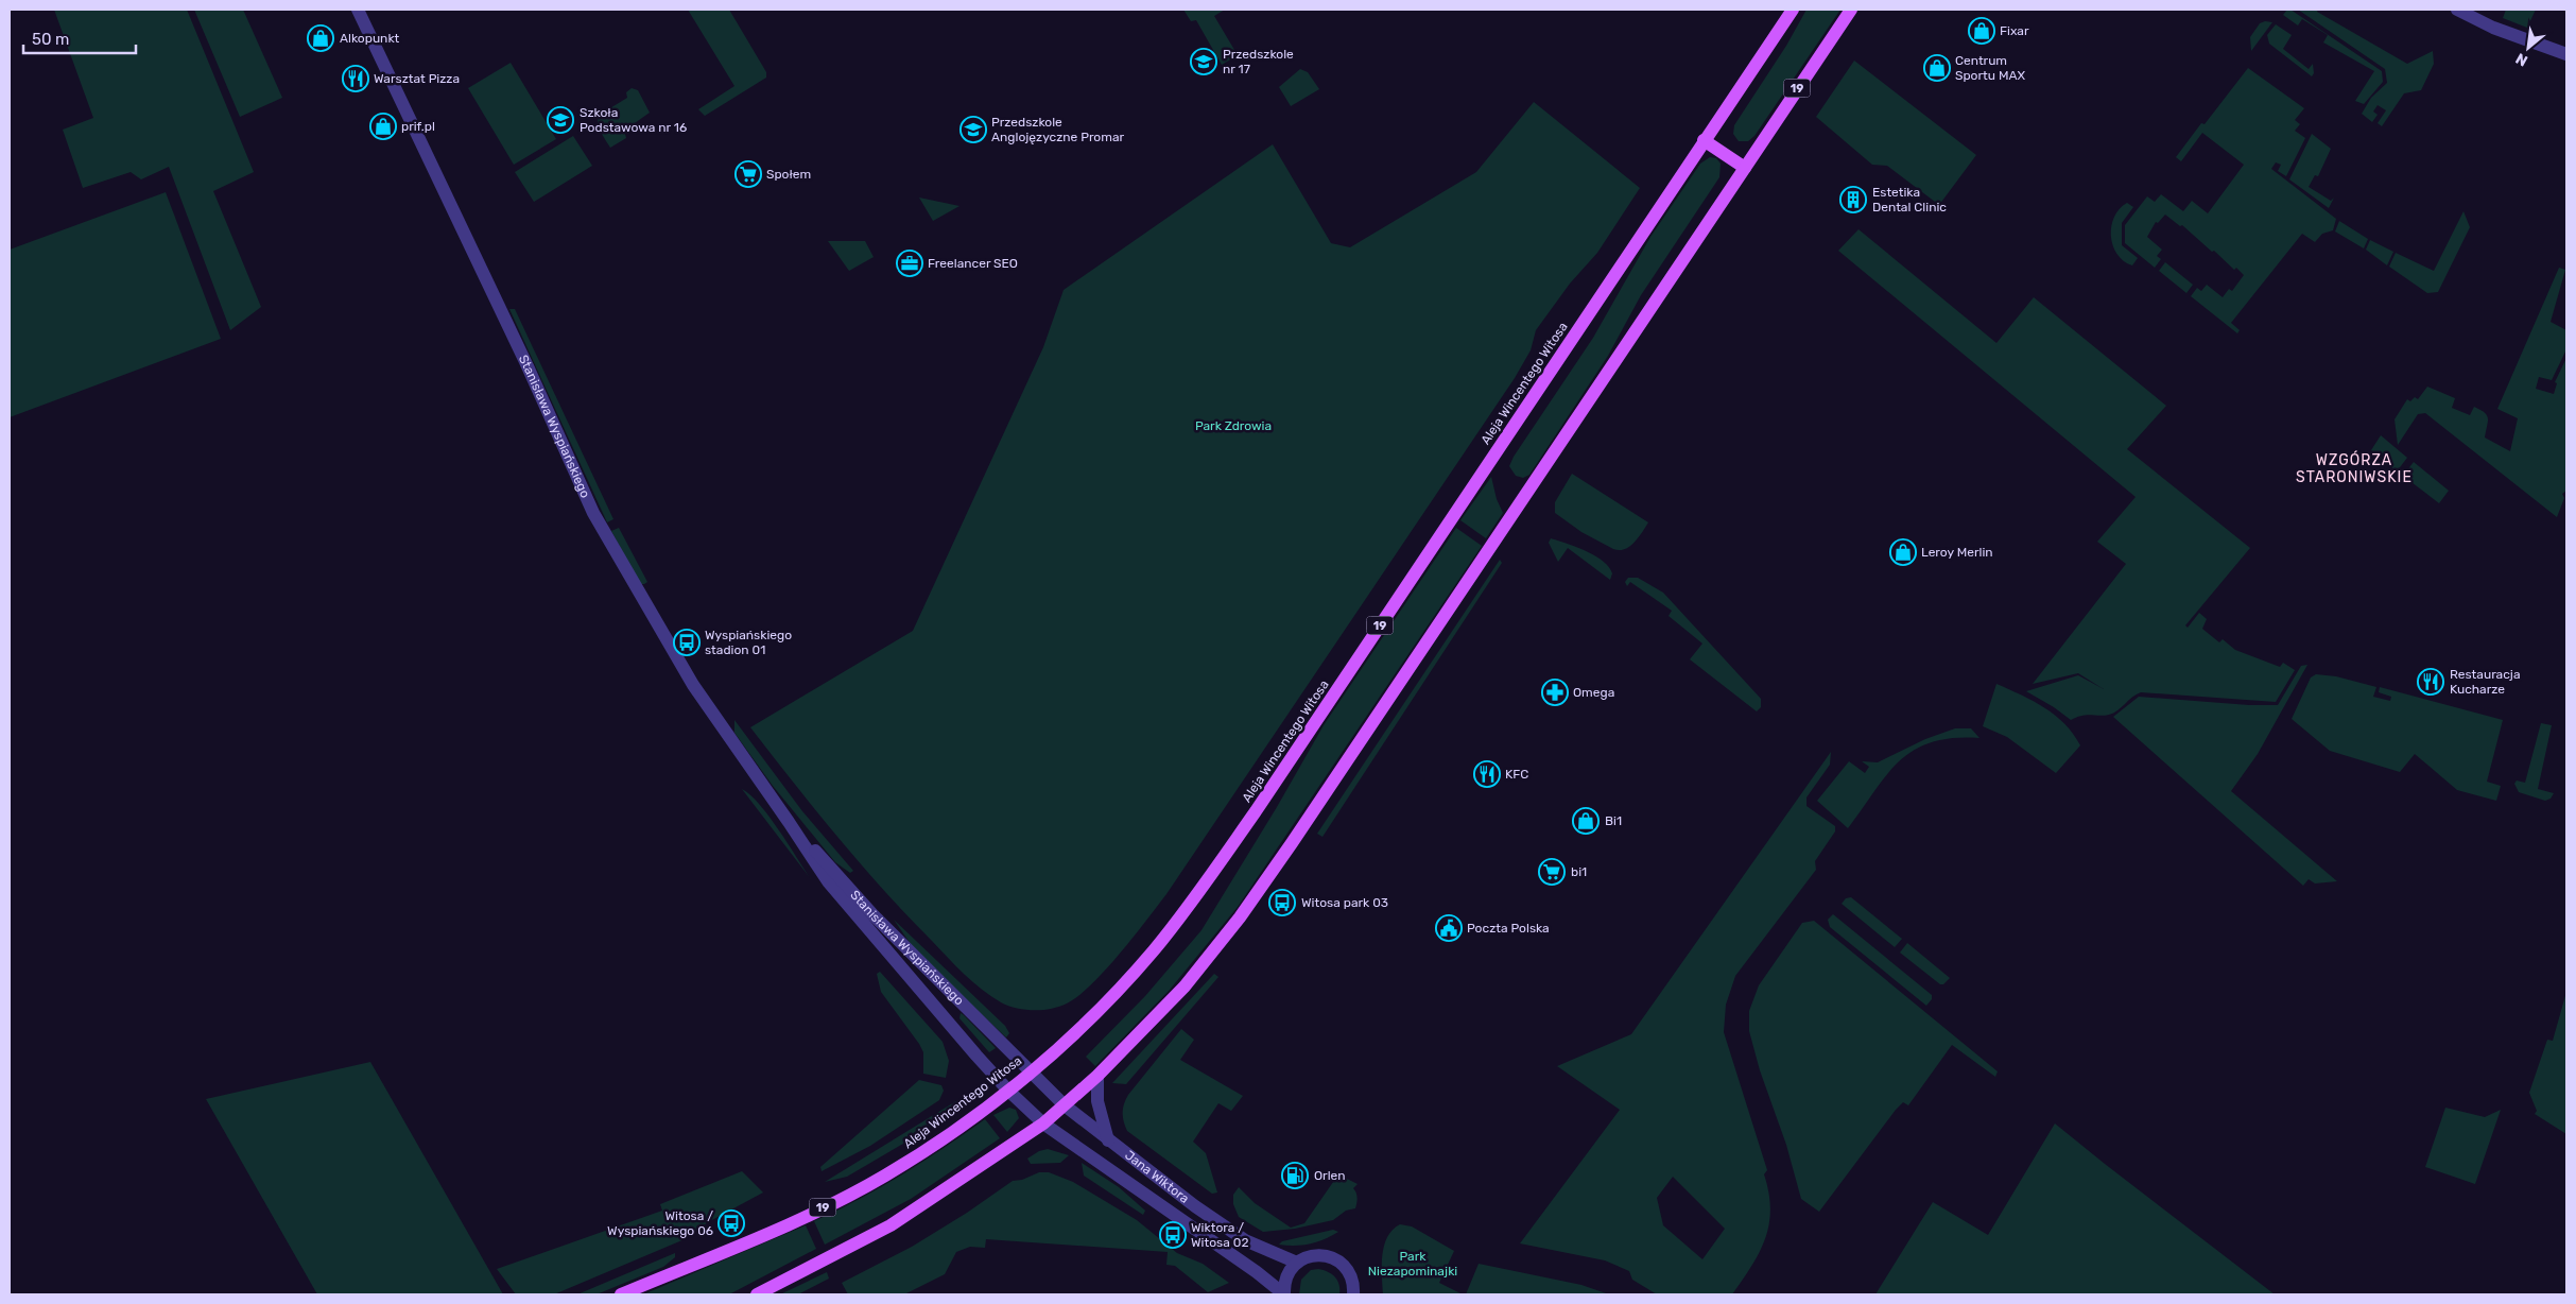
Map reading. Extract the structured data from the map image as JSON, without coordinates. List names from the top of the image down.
{
  "streets": {
    "main road": ["19", "Aleja Wincentego Witosa"],
    "street": ["Stanisława Wyspiańskiego", "Jana Wiktora"]
  },
  "crossings": [
    ["19", "Stanisława Wyspiańskiego"],
    ["19", "Jana Wiktora"],
    ["Aleja Wincentego Witosa", "Stanisława Wyspiańskiego"],
    ["Aleja Wincentego Witosa", "Jana Wiktora"],
    ["Stanisława Wyspiańskiego", "Jana Wiktora"]
  ],
  "districts": ["WZGÓRZA STARONIWSKIE"],
  "parks": ["Park Zdrowia", "Park Niezapominajki"],
  "places": {
    "shop": [
      "Fixar",
      "Alkopunkt",
      "Centrum Sportu MAX",
      "prif.pl",
      "Leroy Merlin",
      "Bi1"
    ],
    "school or university": ["Przedszkole nr 17", "Szkoła Podstawowa nr 16", "Przedszkole Anglojęzyczne Promar"],
    "restaurant": ["Warsztat Pizza", "Restauracja Kucharze", "KFC"],
    "supermarket": ["Społem", "bi1"],
    "building": ["Estetika Dental Clinic"],
    "office": ["Freelancer SEO"],
    "bus stop": [
      "Wyspiańskiego stadion 01",
      "Witosa park 03",
      "Witosa / Wyspiańskiego 06",
      "Wiktora / Witosa 02"
    ],
    "pharmacy": ["Omega"],
    "public building": ["Poczta Polska"],
    "fuel station": ["Orlen"]
  },
  "scale_bar": "50 m",
  "north": "bottom left"
}
